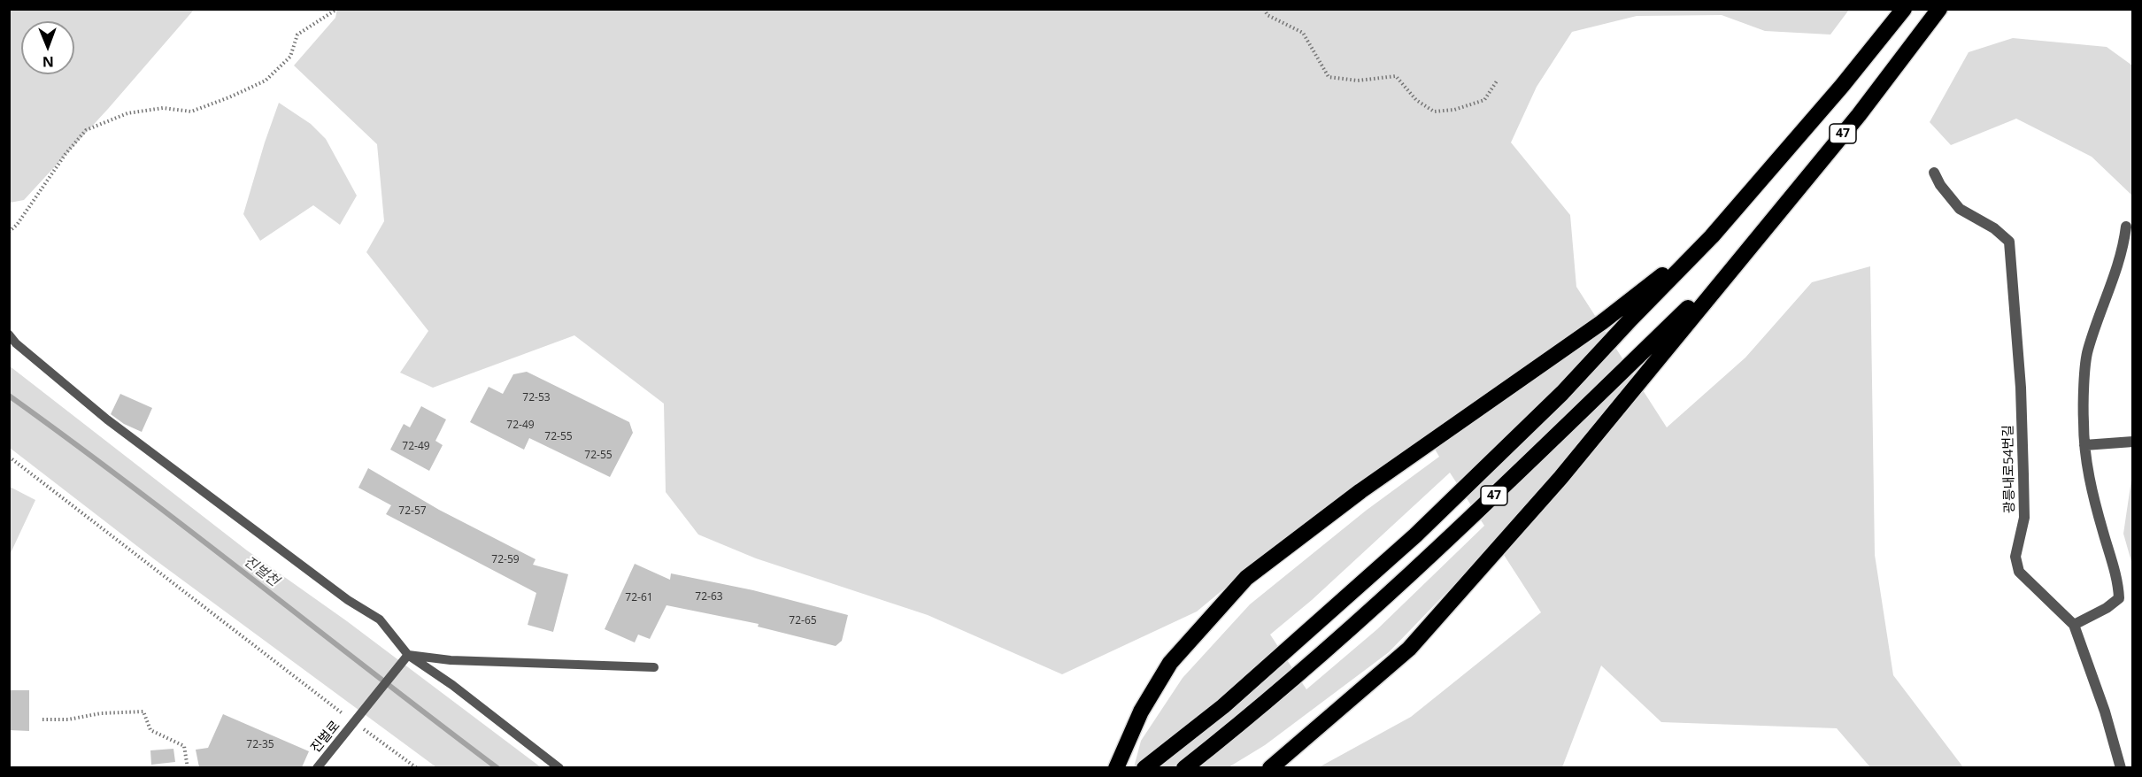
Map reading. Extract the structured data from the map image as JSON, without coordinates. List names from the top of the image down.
{
  "streets": {
    "highway": ["47"],
    "street": ["광릉내로54번길"],
    "lane": ["진벌로"]
  },
  "water": ["진벌천"],
  "house_numbers": [
    "72-53",
    "72-49",
    "72-55",
    "72-49",
    "72-55",
    "72-57",
    "72-59",
    "72-63",
    "72-61",
    "72-65",
    "72-35"
  ],
  "north": "bottom"
}
